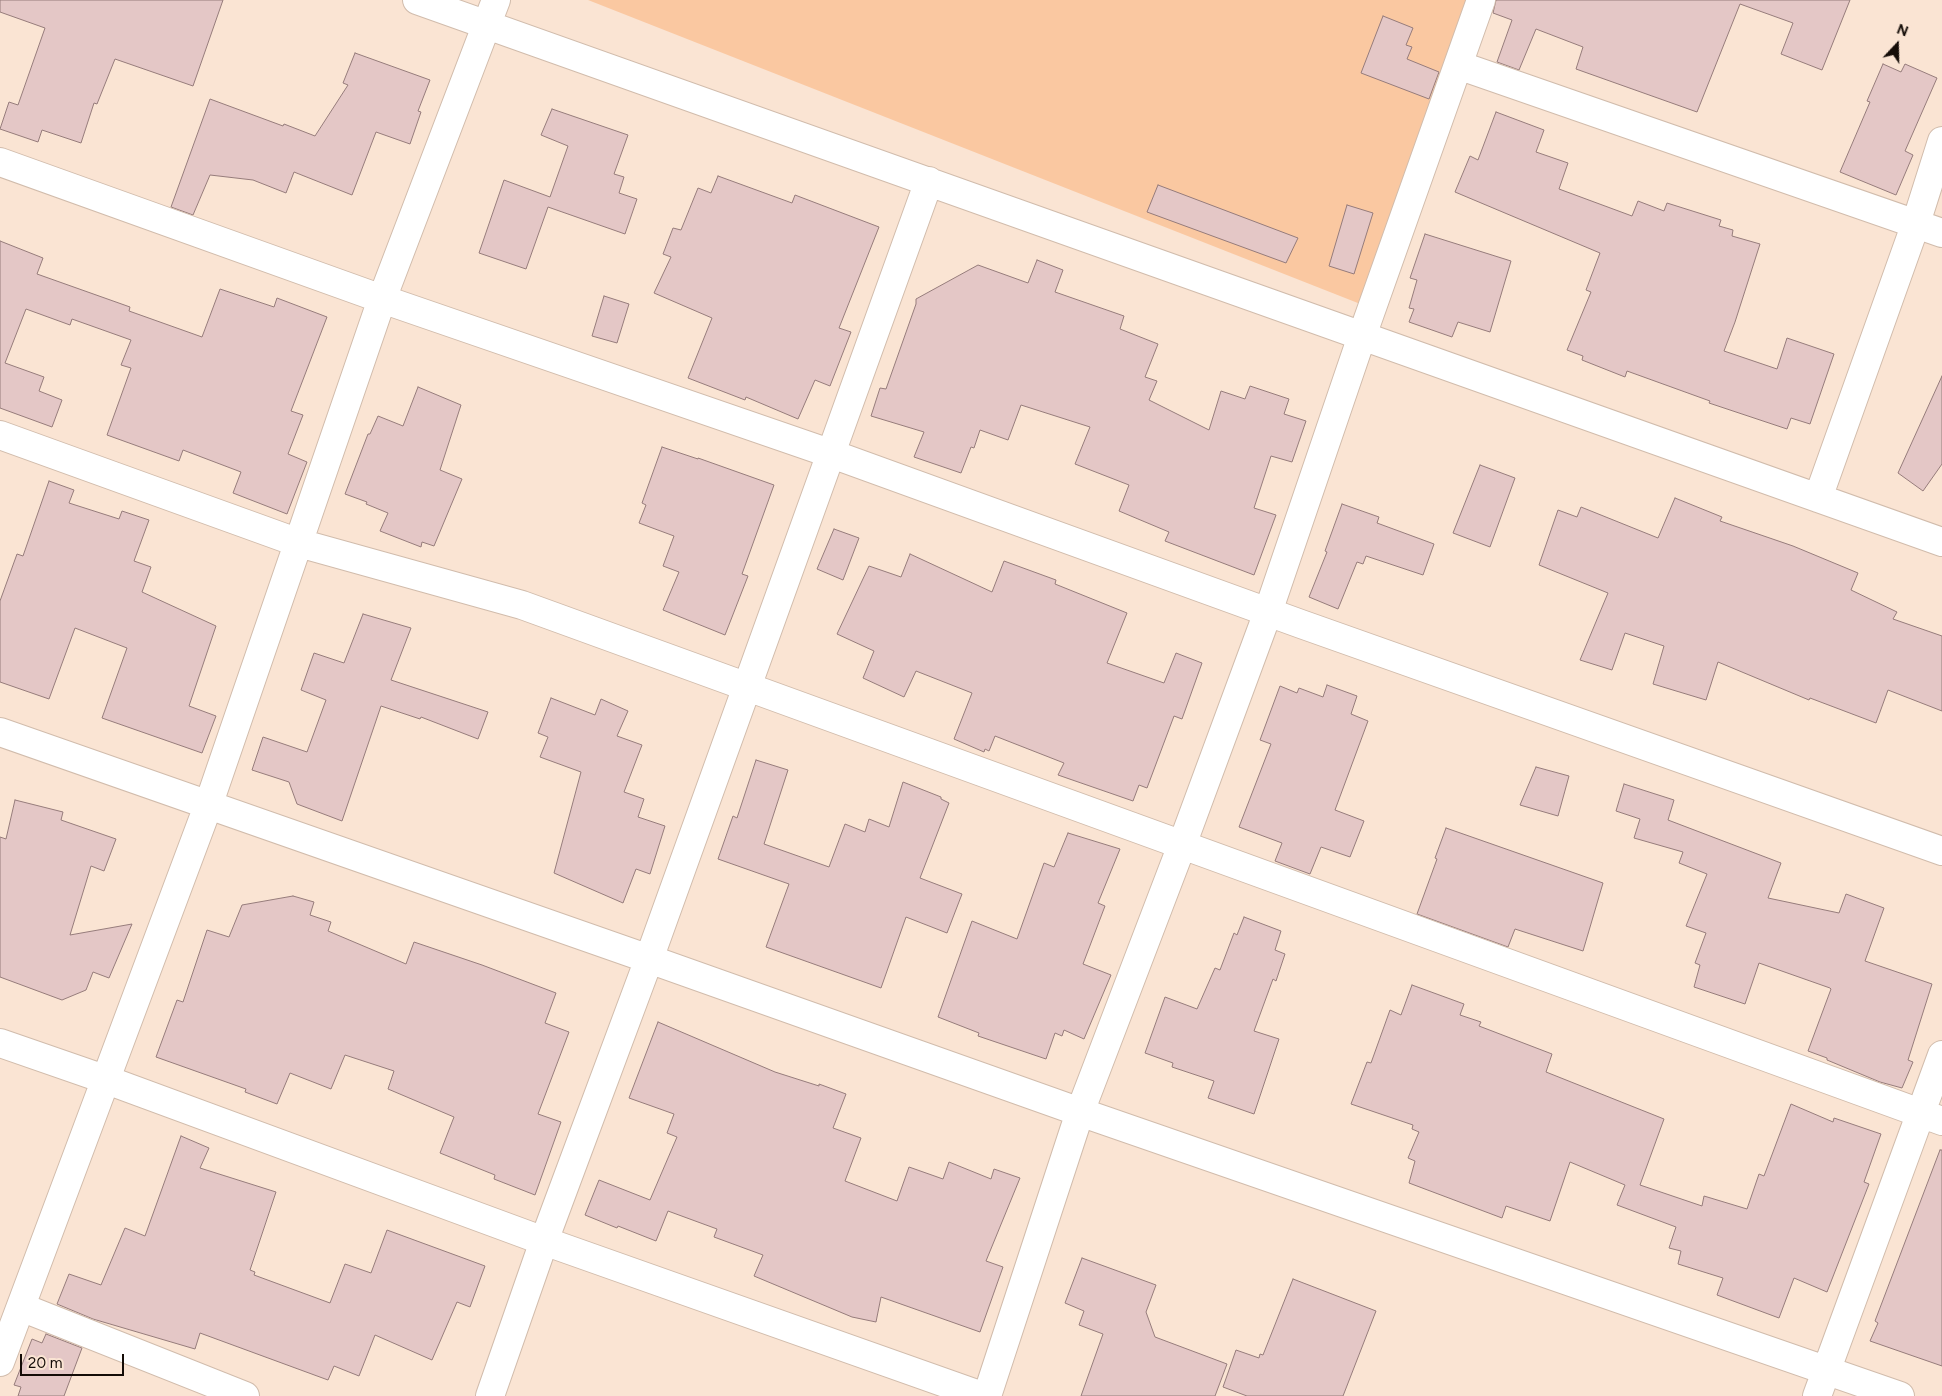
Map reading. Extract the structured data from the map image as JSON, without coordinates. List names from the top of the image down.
{
  "scale_bar": "20 m",
  "north": "top"
}
